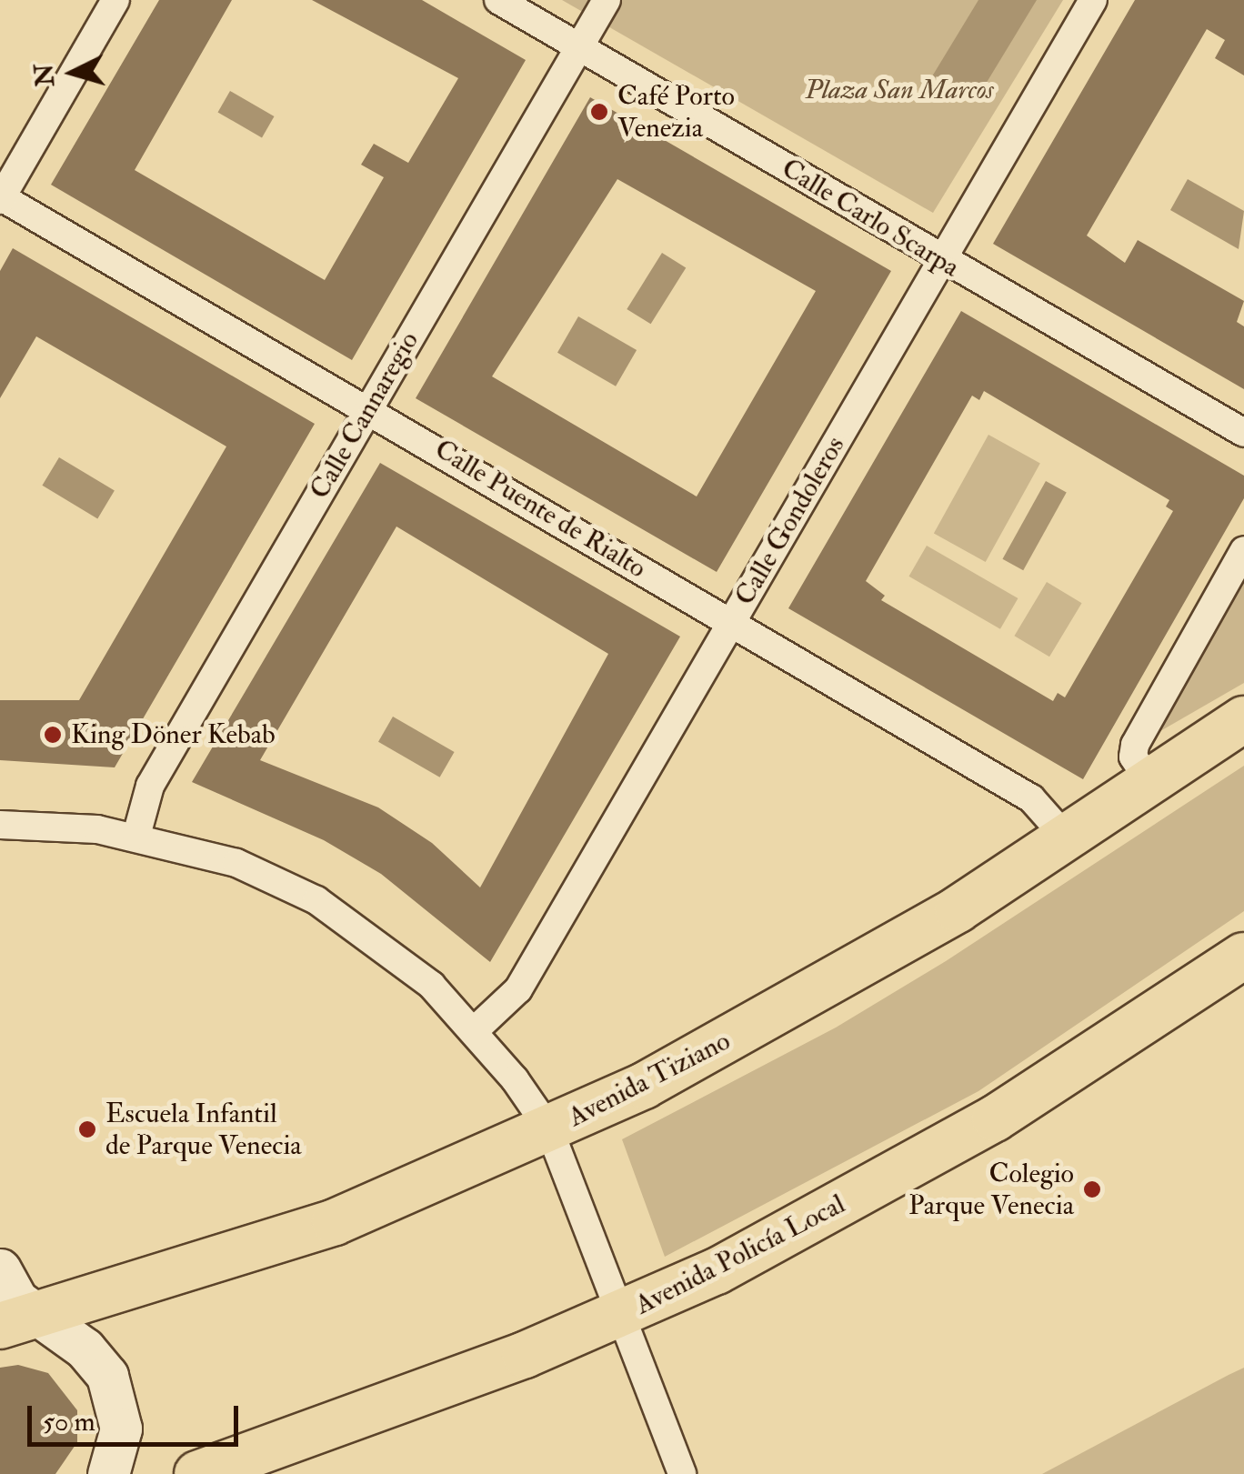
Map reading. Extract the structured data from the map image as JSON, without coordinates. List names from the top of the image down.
{
  "streets": {
    "main road": ["Avenida Tiziano", "Avenida Policía Local"],
    "street": [
      "Calle Carlo Scarpa",
      "Calle Cannaregio",
      "Calle Puente de Rialto",
      "Calle Gondoleros"
    ]
  },
  "crossings": [
    ["Calle Carlo Scarpa", "Calle Cannaregio"],
    ["Calle Carlo Scarpa", "Calle Gondoleros"],
    ["Calle Cannaregio", "Calle Puente de Rialto"],
    ["Calle Puente de Rialto", "Calle Gondoleros"],
    ["Calle Puente de Rialto", "Avenida Tiziano"]
  ],
  "parks": ["Plaza San Marcos"],
  "places": [
    "Café Porto Venezia",
    "King Döner Kebab",
    "Escuela Infantil de Parque Venecia",
    "Colegio Parque Venecia"
  ],
  "scale_bar": "50 m",
  "north": "left"
}
